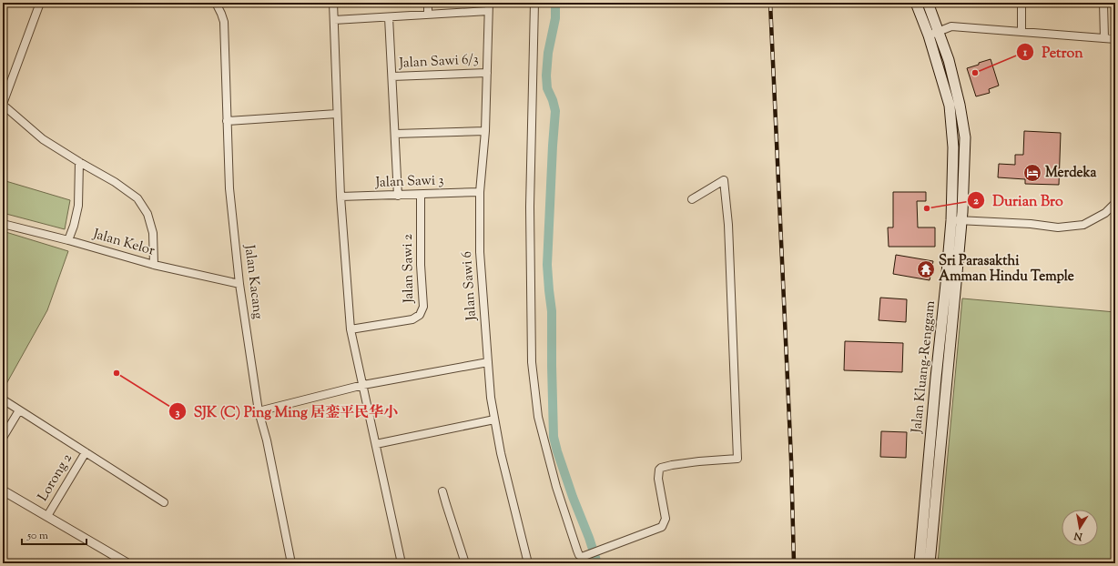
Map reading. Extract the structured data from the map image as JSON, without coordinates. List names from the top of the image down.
{
  "streets": {
    "main road": ["Jalan Kluang-Renggam"],
    "street": [
      "Jalan Sawi 6/3",
      "Jalan Sawi 3",
      "Jalan Kelor",
      "Jalan Sawi 2",
      "Jalan Kacang",
      "Jalan Sawi 6",
      "Lorong 2"
    ]
  },
  "crossings": [
    ["Jalan Sawi 6/3", "Jalan Sawi 6"],
    ["Jalan Sawi 3", "Jalan Sawi 2"],
    ["Jalan Sawi 3", "Jalan Sawi 6"],
    ["Jalan Kelor", "Jalan Kacang"]
  ],
  "places": {
    "other": ["Petron", "Durian Bro", "SJK (C) Ping Ming 居銮平民华小"],
    "hotel": ["Merdeka"],
    "temple": ["Sri Parasakthi Amman Hindu Temple"]
  },
  "scale_bar": "50 m",
  "north": "bottom"
}
